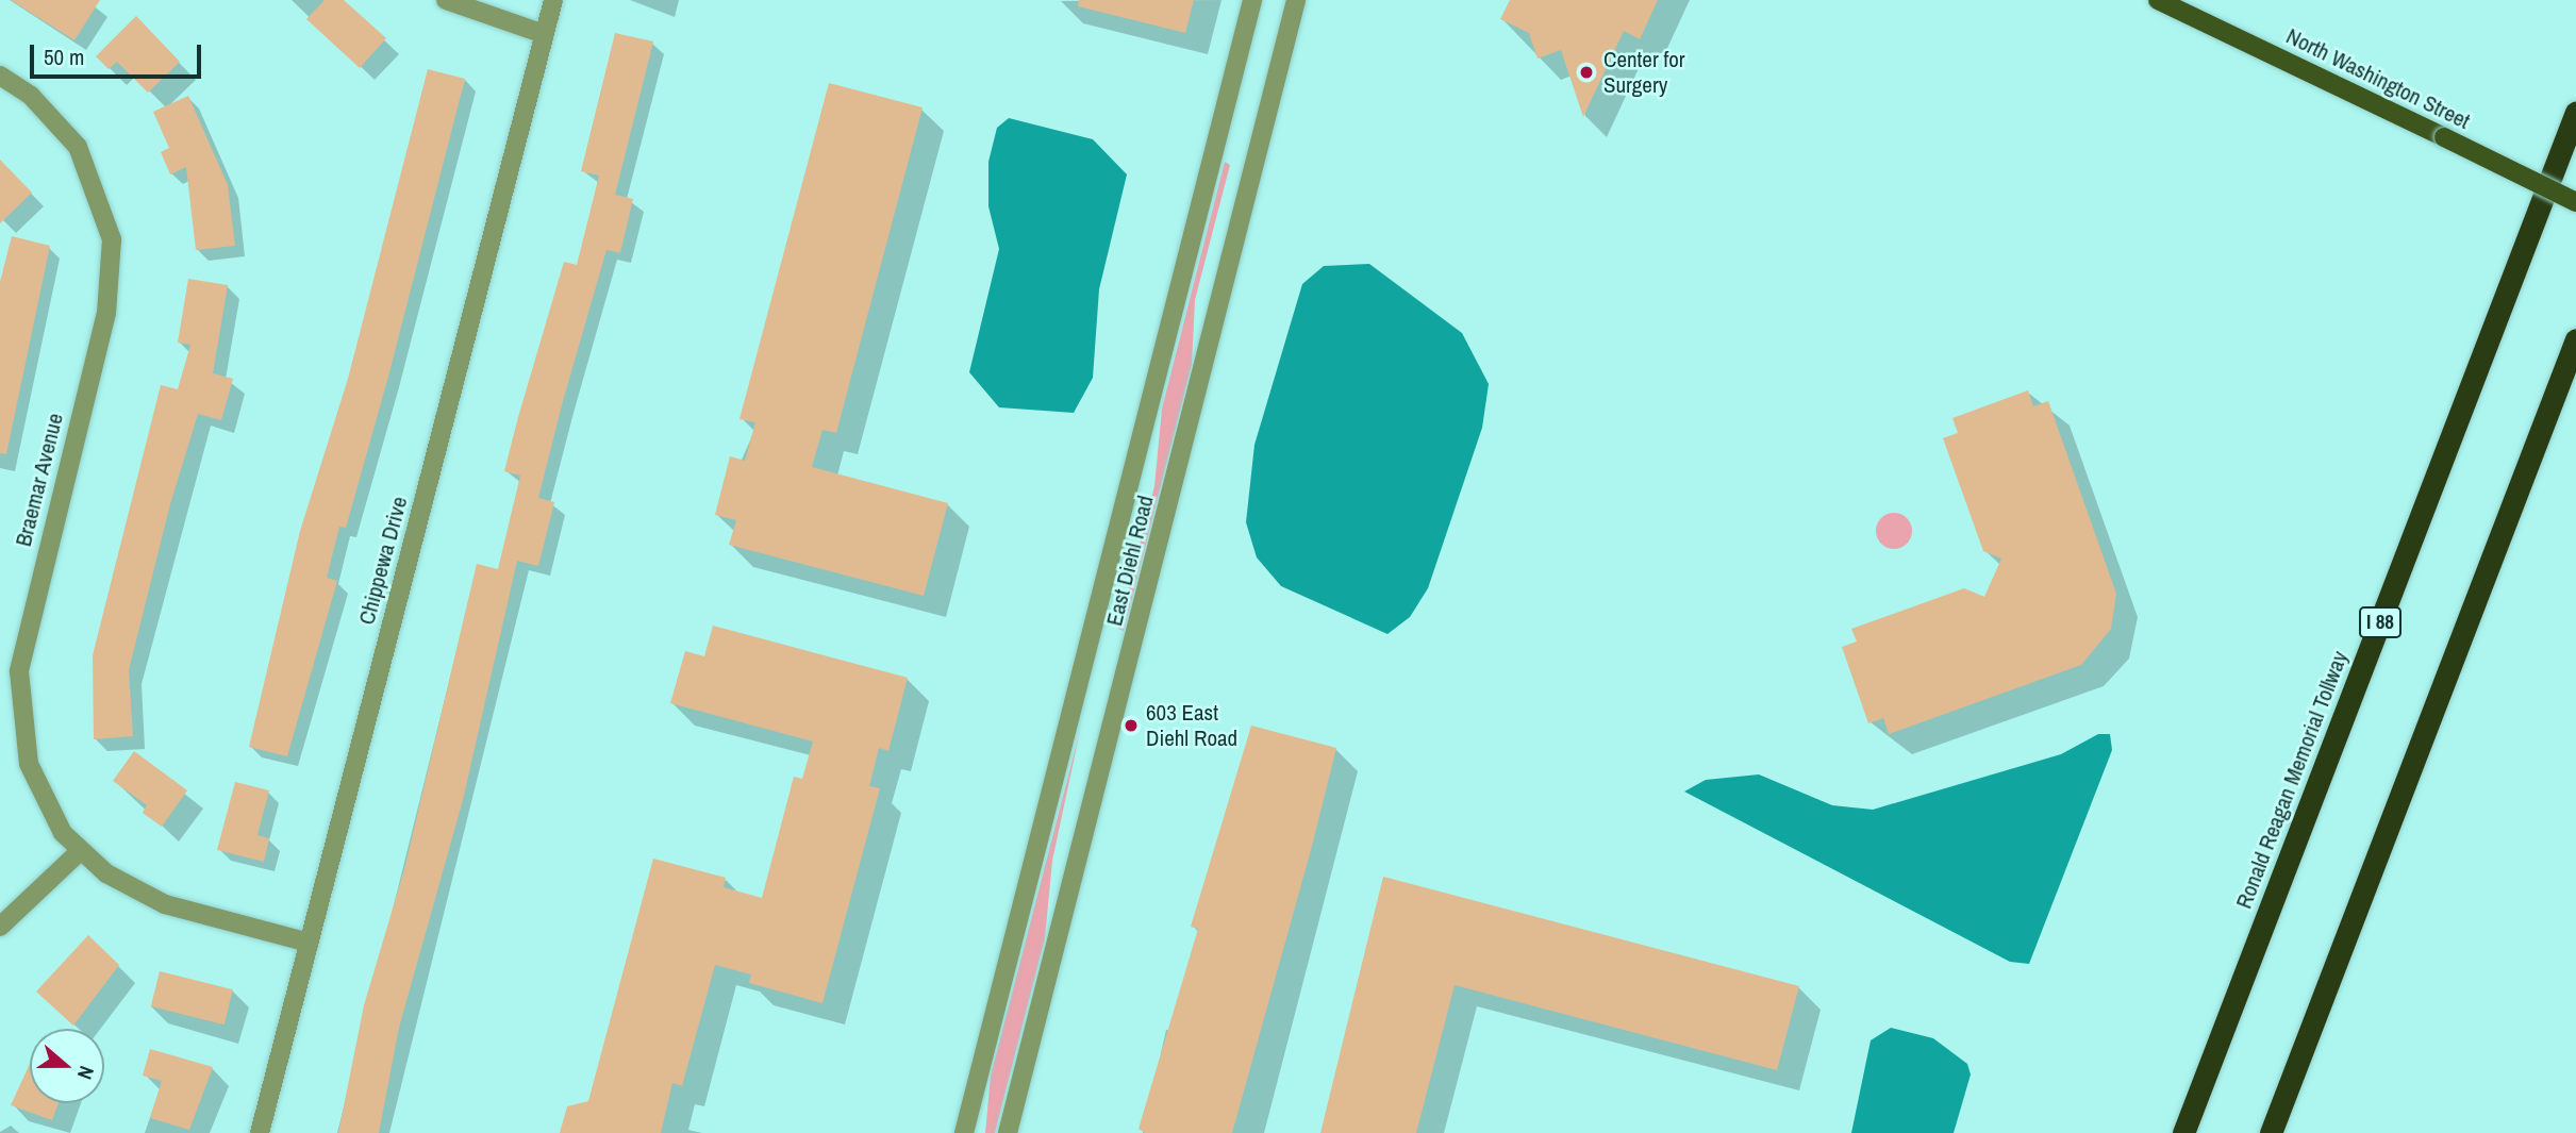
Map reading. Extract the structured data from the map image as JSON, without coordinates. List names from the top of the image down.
{
  "streets": {
    "highway": ["I 88", "Ronald Reagan Memorial Tollway"],
    "main road": ["North Washington Street"],
    "street": ["Braemar Avenue", "Chippewa Drive", "East Diehl Road"]
  },
  "crossings": [
    ["Braemar Avenue", "Chippewa Drive"]
  ],
  "places": ["Center for Surgery", "603 East Diehl Road"],
  "scale_bar": "50 m",
  "north": "right"
}
